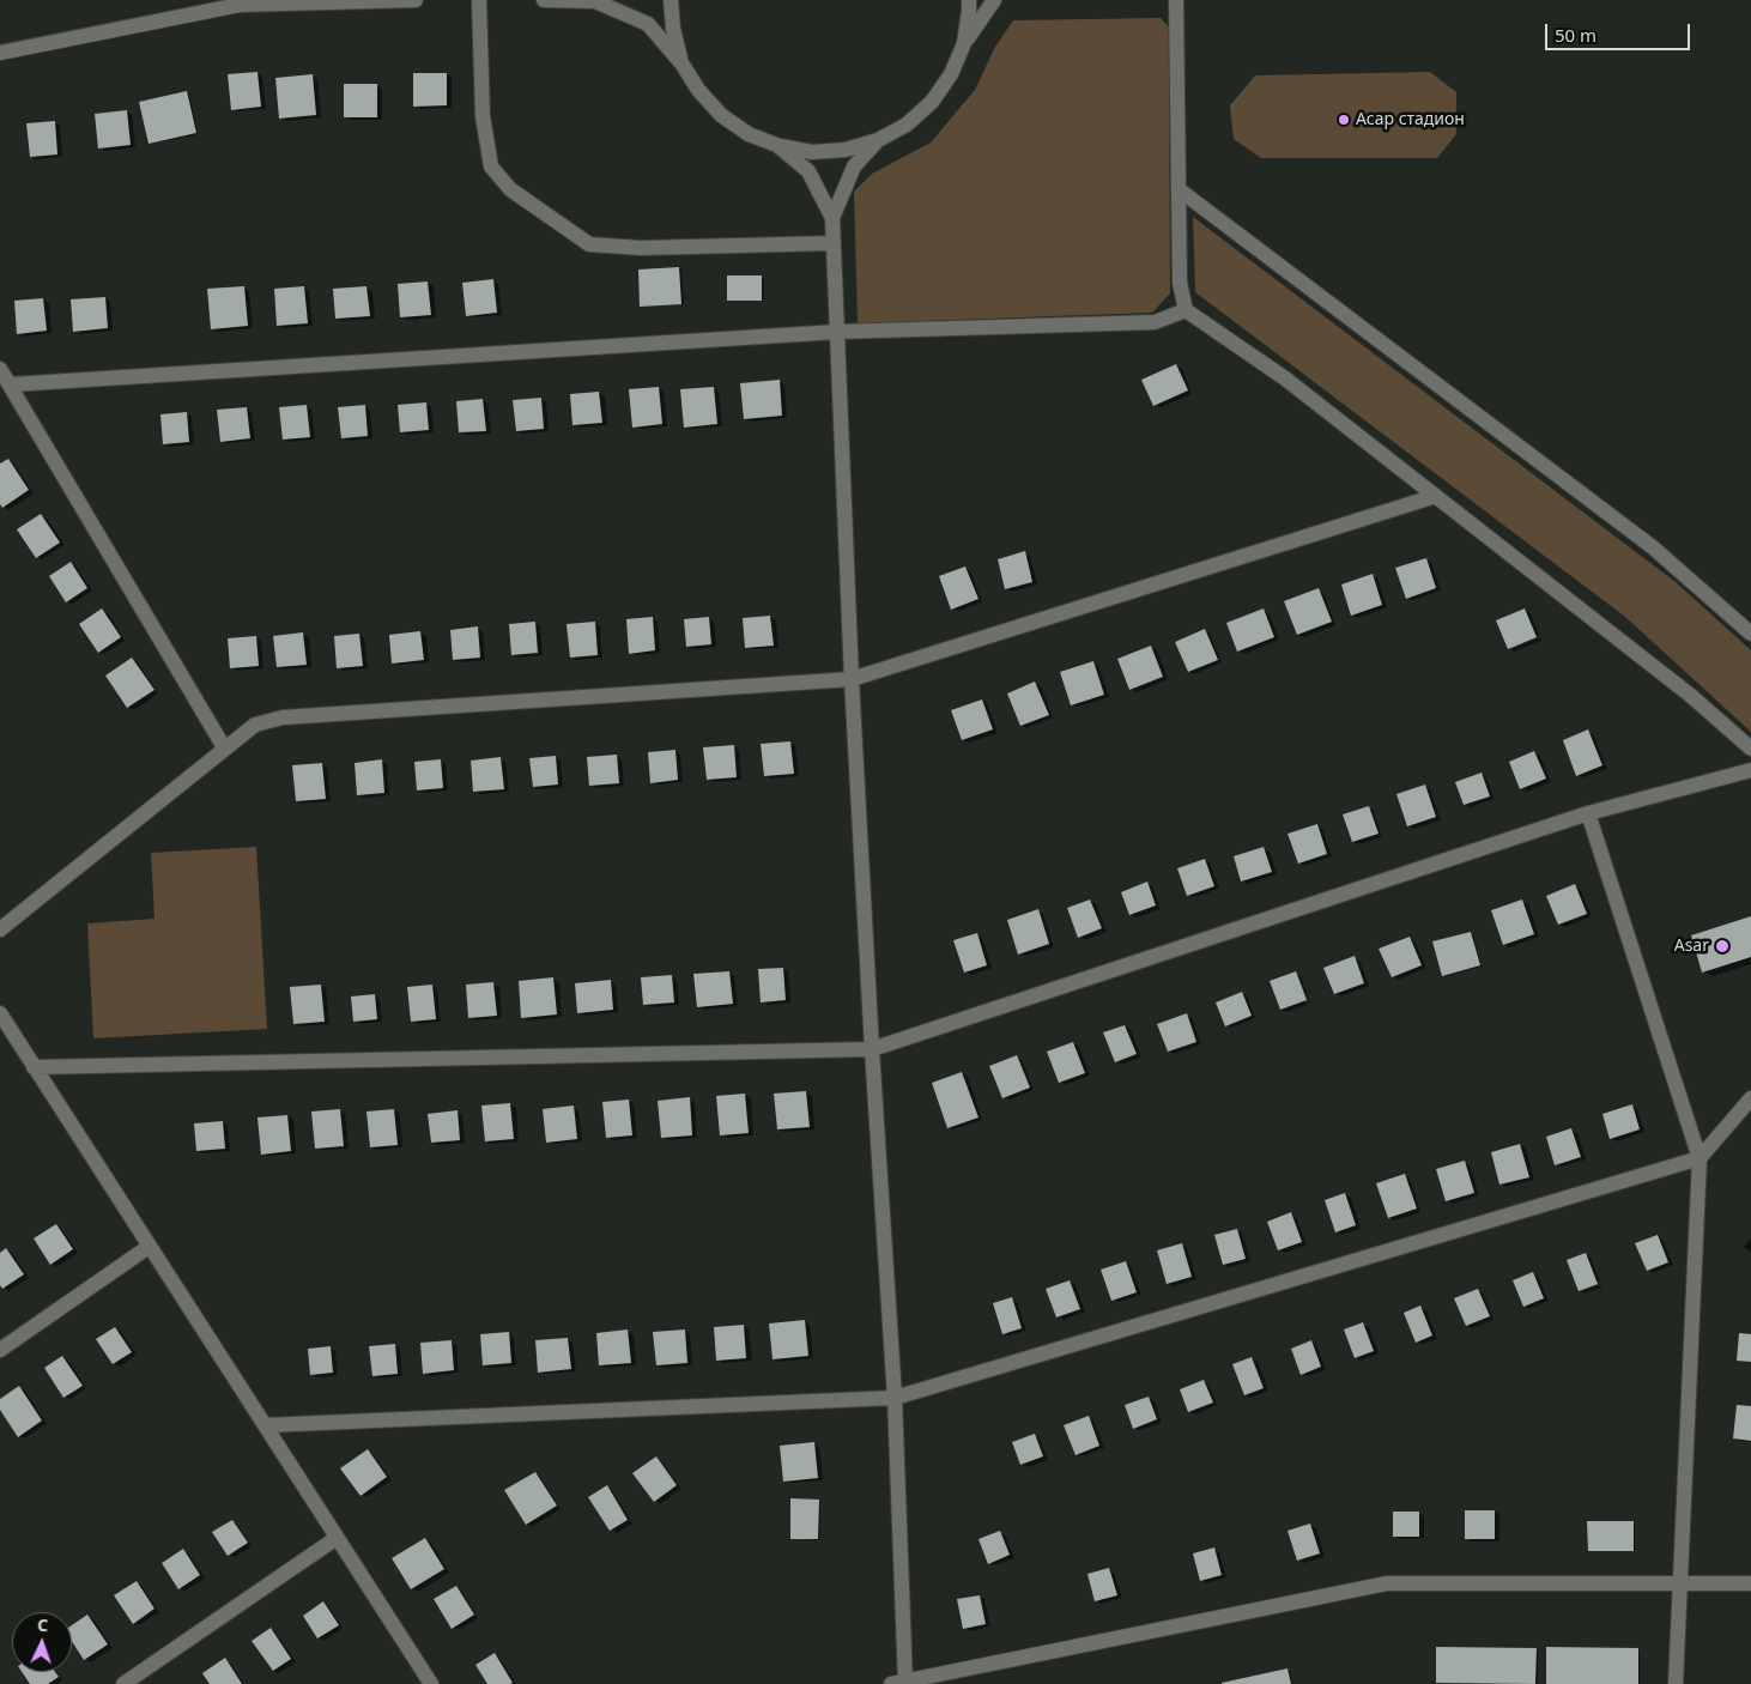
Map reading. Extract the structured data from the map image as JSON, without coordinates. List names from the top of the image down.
{
  "places": ["Асар стадион", "Asar"],
  "scale_bar": "50 m",
  "north": "top"
}
